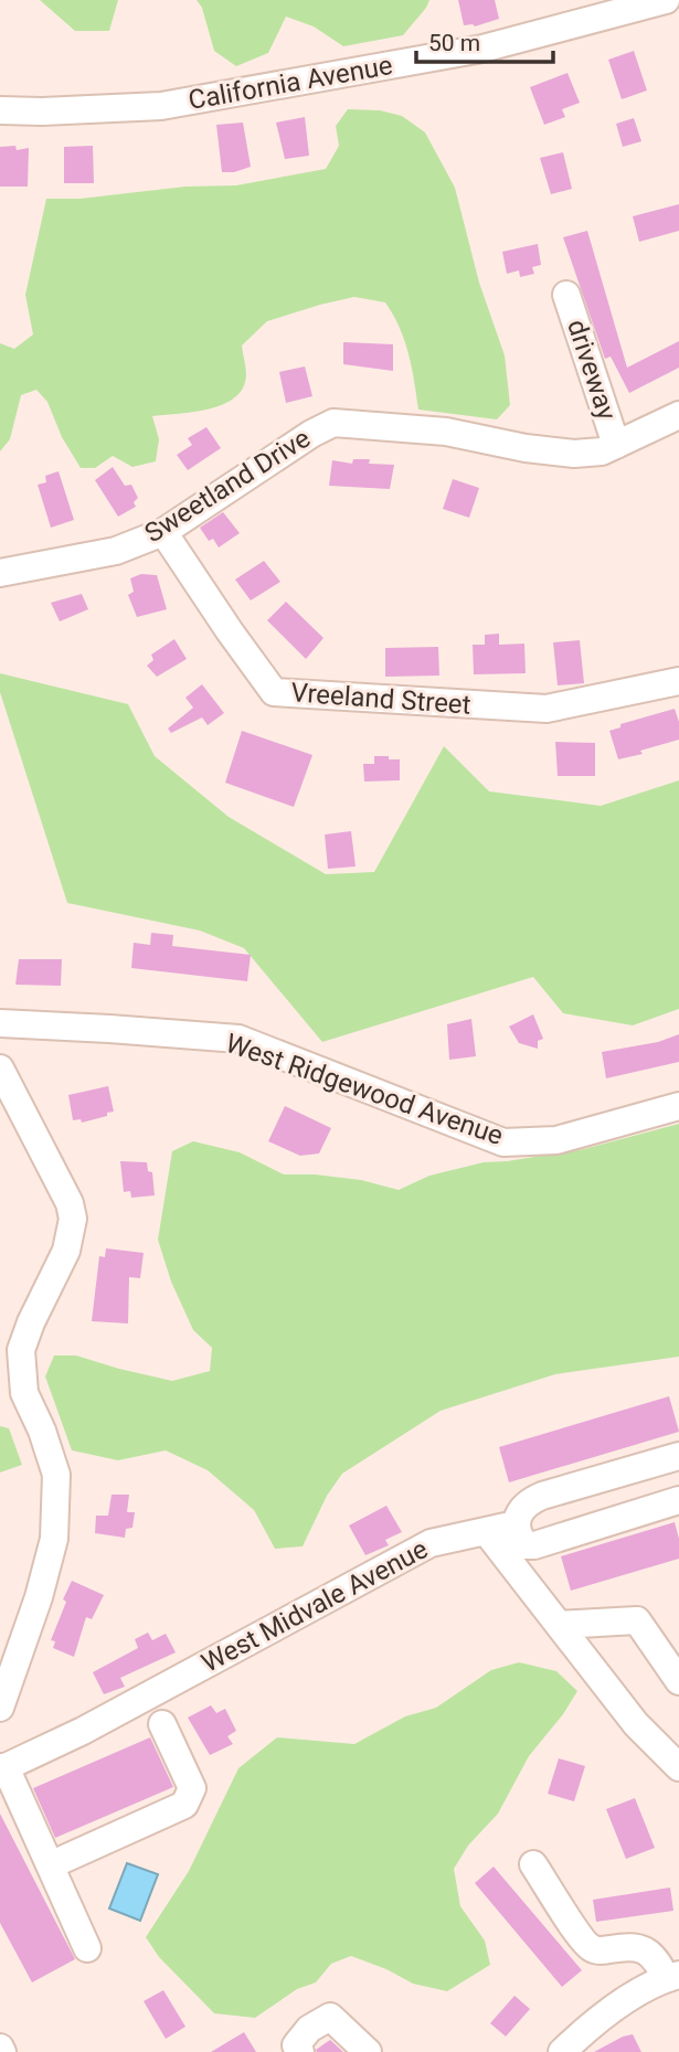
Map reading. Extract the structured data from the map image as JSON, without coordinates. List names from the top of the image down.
{
  "streets": {
    "street": [
      "California Avenue",
      "driveway",
      "Sweetland Drive",
      "Vreeland Street",
      "West Ridgewood Avenue",
      "West Midvale Avenue"
    ]
  },
  "crossings": [
    ["driveway", "Sweetland Drive"],
    ["Sweetland Drive", "Vreeland Street"]
  ],
  "scale_bar": "50 m"
}
